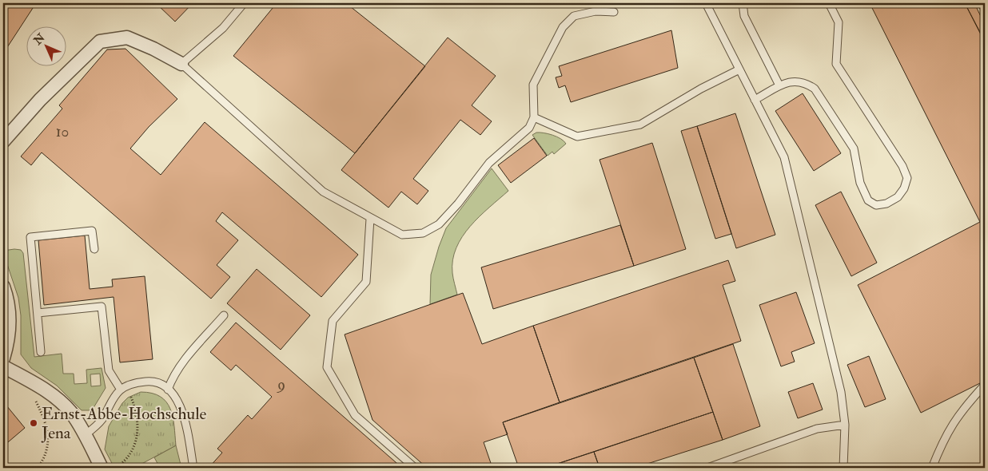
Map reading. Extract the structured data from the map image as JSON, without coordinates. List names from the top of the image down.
{
  "places": ["Ernst-Abbe-Hochschule Jena"],
  "house_numbers": ["10", "9"],
  "north": "top left"
}
